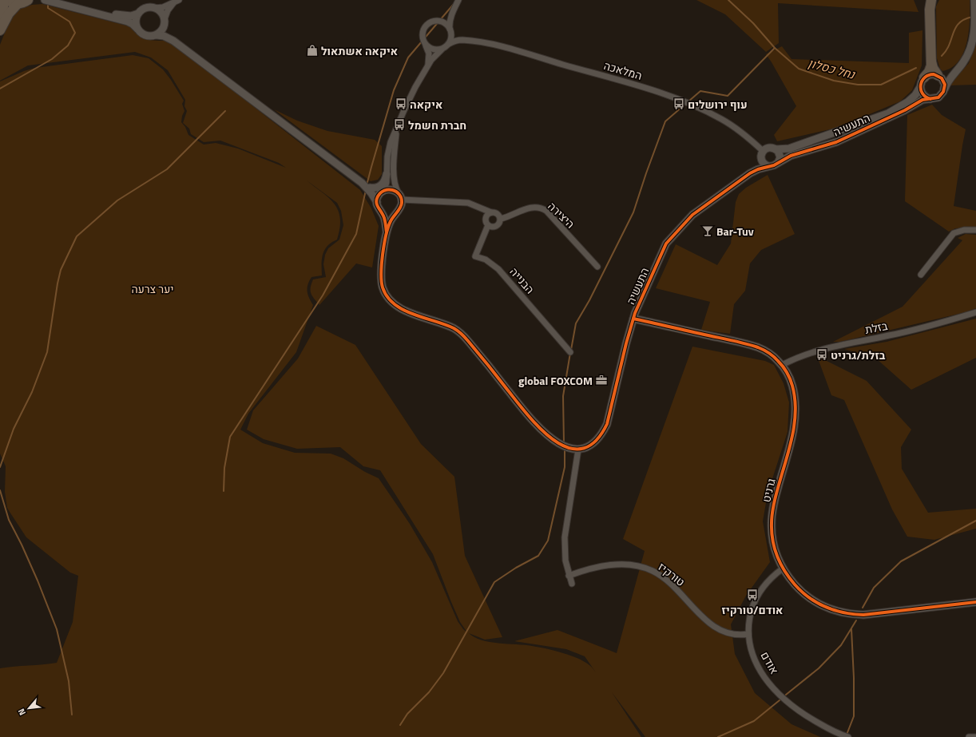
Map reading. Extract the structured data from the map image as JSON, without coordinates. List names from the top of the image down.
{
  "streets": {
    "street": [
      "המלאכה",
      "התעשיה",
      "היצירה",
      "הבנייה",
      "בזלת",
      "גרניט",
      "טורקיז",
      "אודם"
    ]
  },
  "crossings": [
    ["המלאכה", "התעשיה"],
    ["התעשיה", "גרניט"],
    ["היצירה", "הבנייה"],
    ["בזלת", "גרניט"],
    ["גרניט", "אודם"],
    ["טורקיז", "אודם"]
  ],
  "water": ["נחל כסלון"],
  "parks": ["יער צרעה"],
  "places": {
    "shop": ["איקאה אשתאול"],
    "bus stop": [
      "איקאה",
      "עוף ירושלים",
      "חברת חשמל",
      "בזלת/גרניט",
      "אודם/טורקיז"
    ],
    "bar": ["Bar-Tuv"],
    "office": ["global FOXCOM"]
  },
  "north": "bottom left"
}
